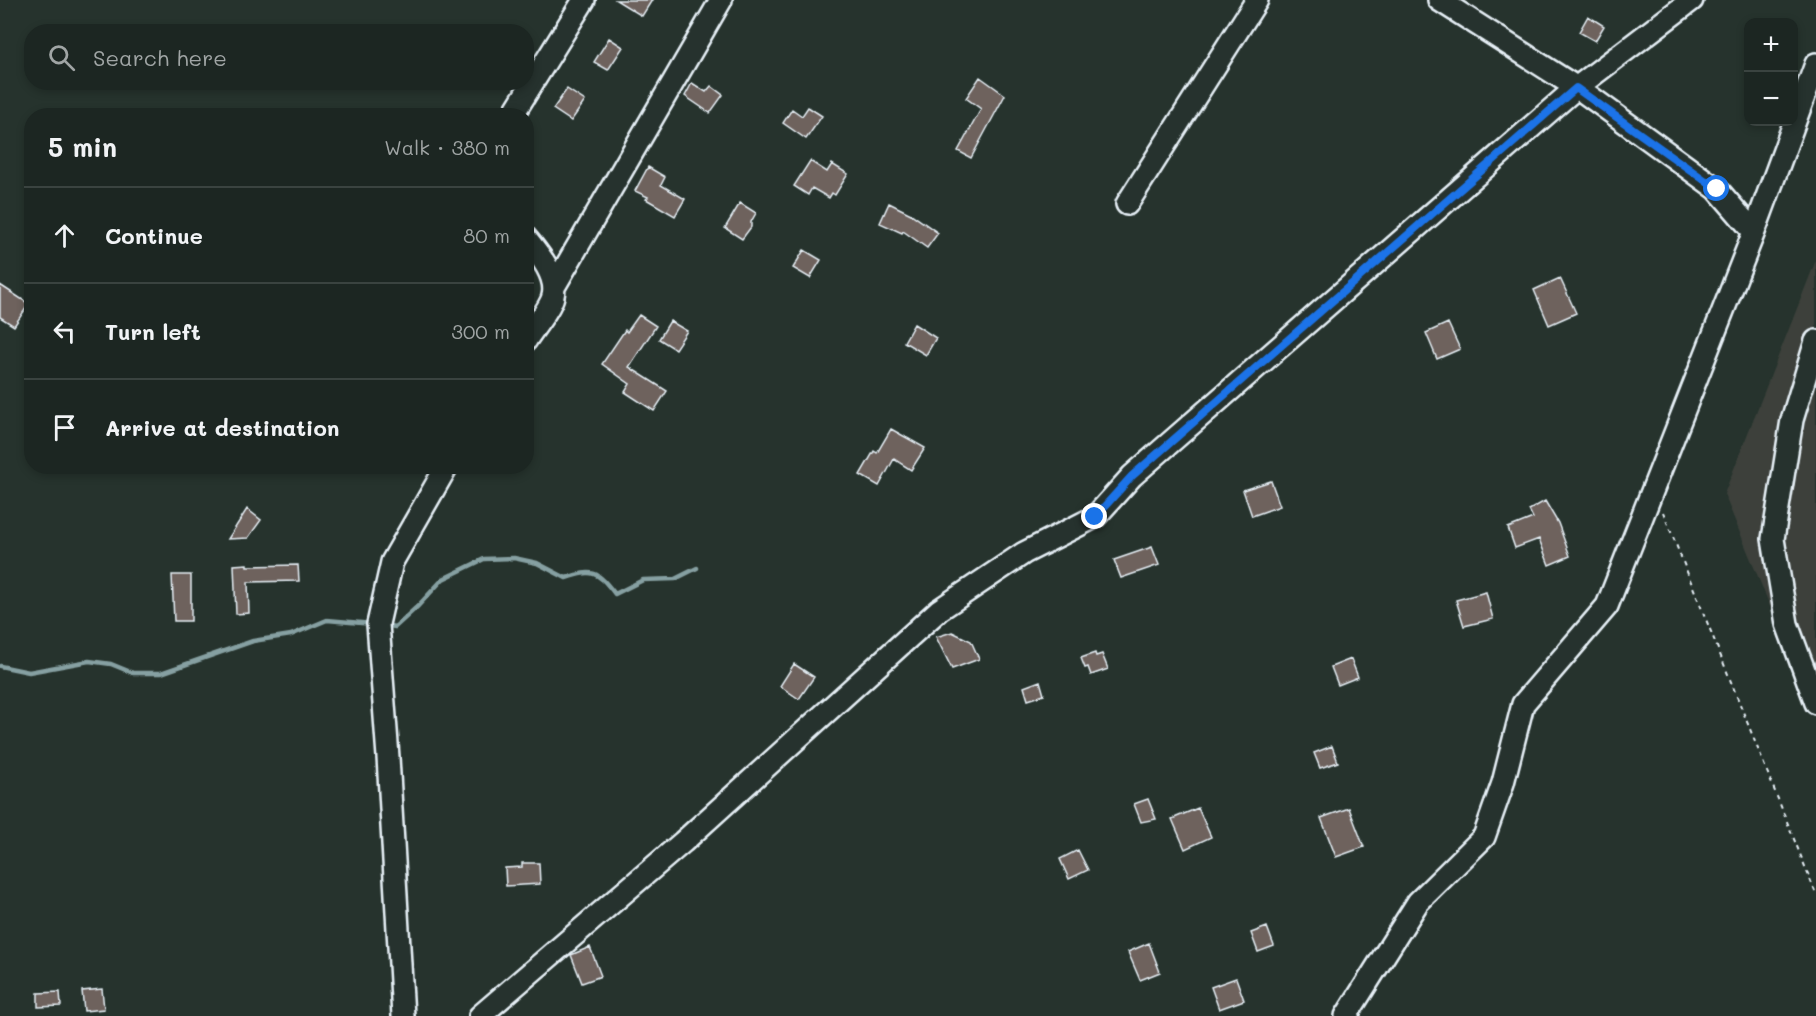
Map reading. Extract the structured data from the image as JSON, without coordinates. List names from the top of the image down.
{
  "page": {
    "map_buttons": ["+", "−"],
    "search": "Search here",
    "heading": ["5 min", "Walk · 380 m"],
    "list": [
      ["Continue", "80 m"],
      ["Turn left", "300 m"],
      "Arrive at destination"
    ]
  }
}
